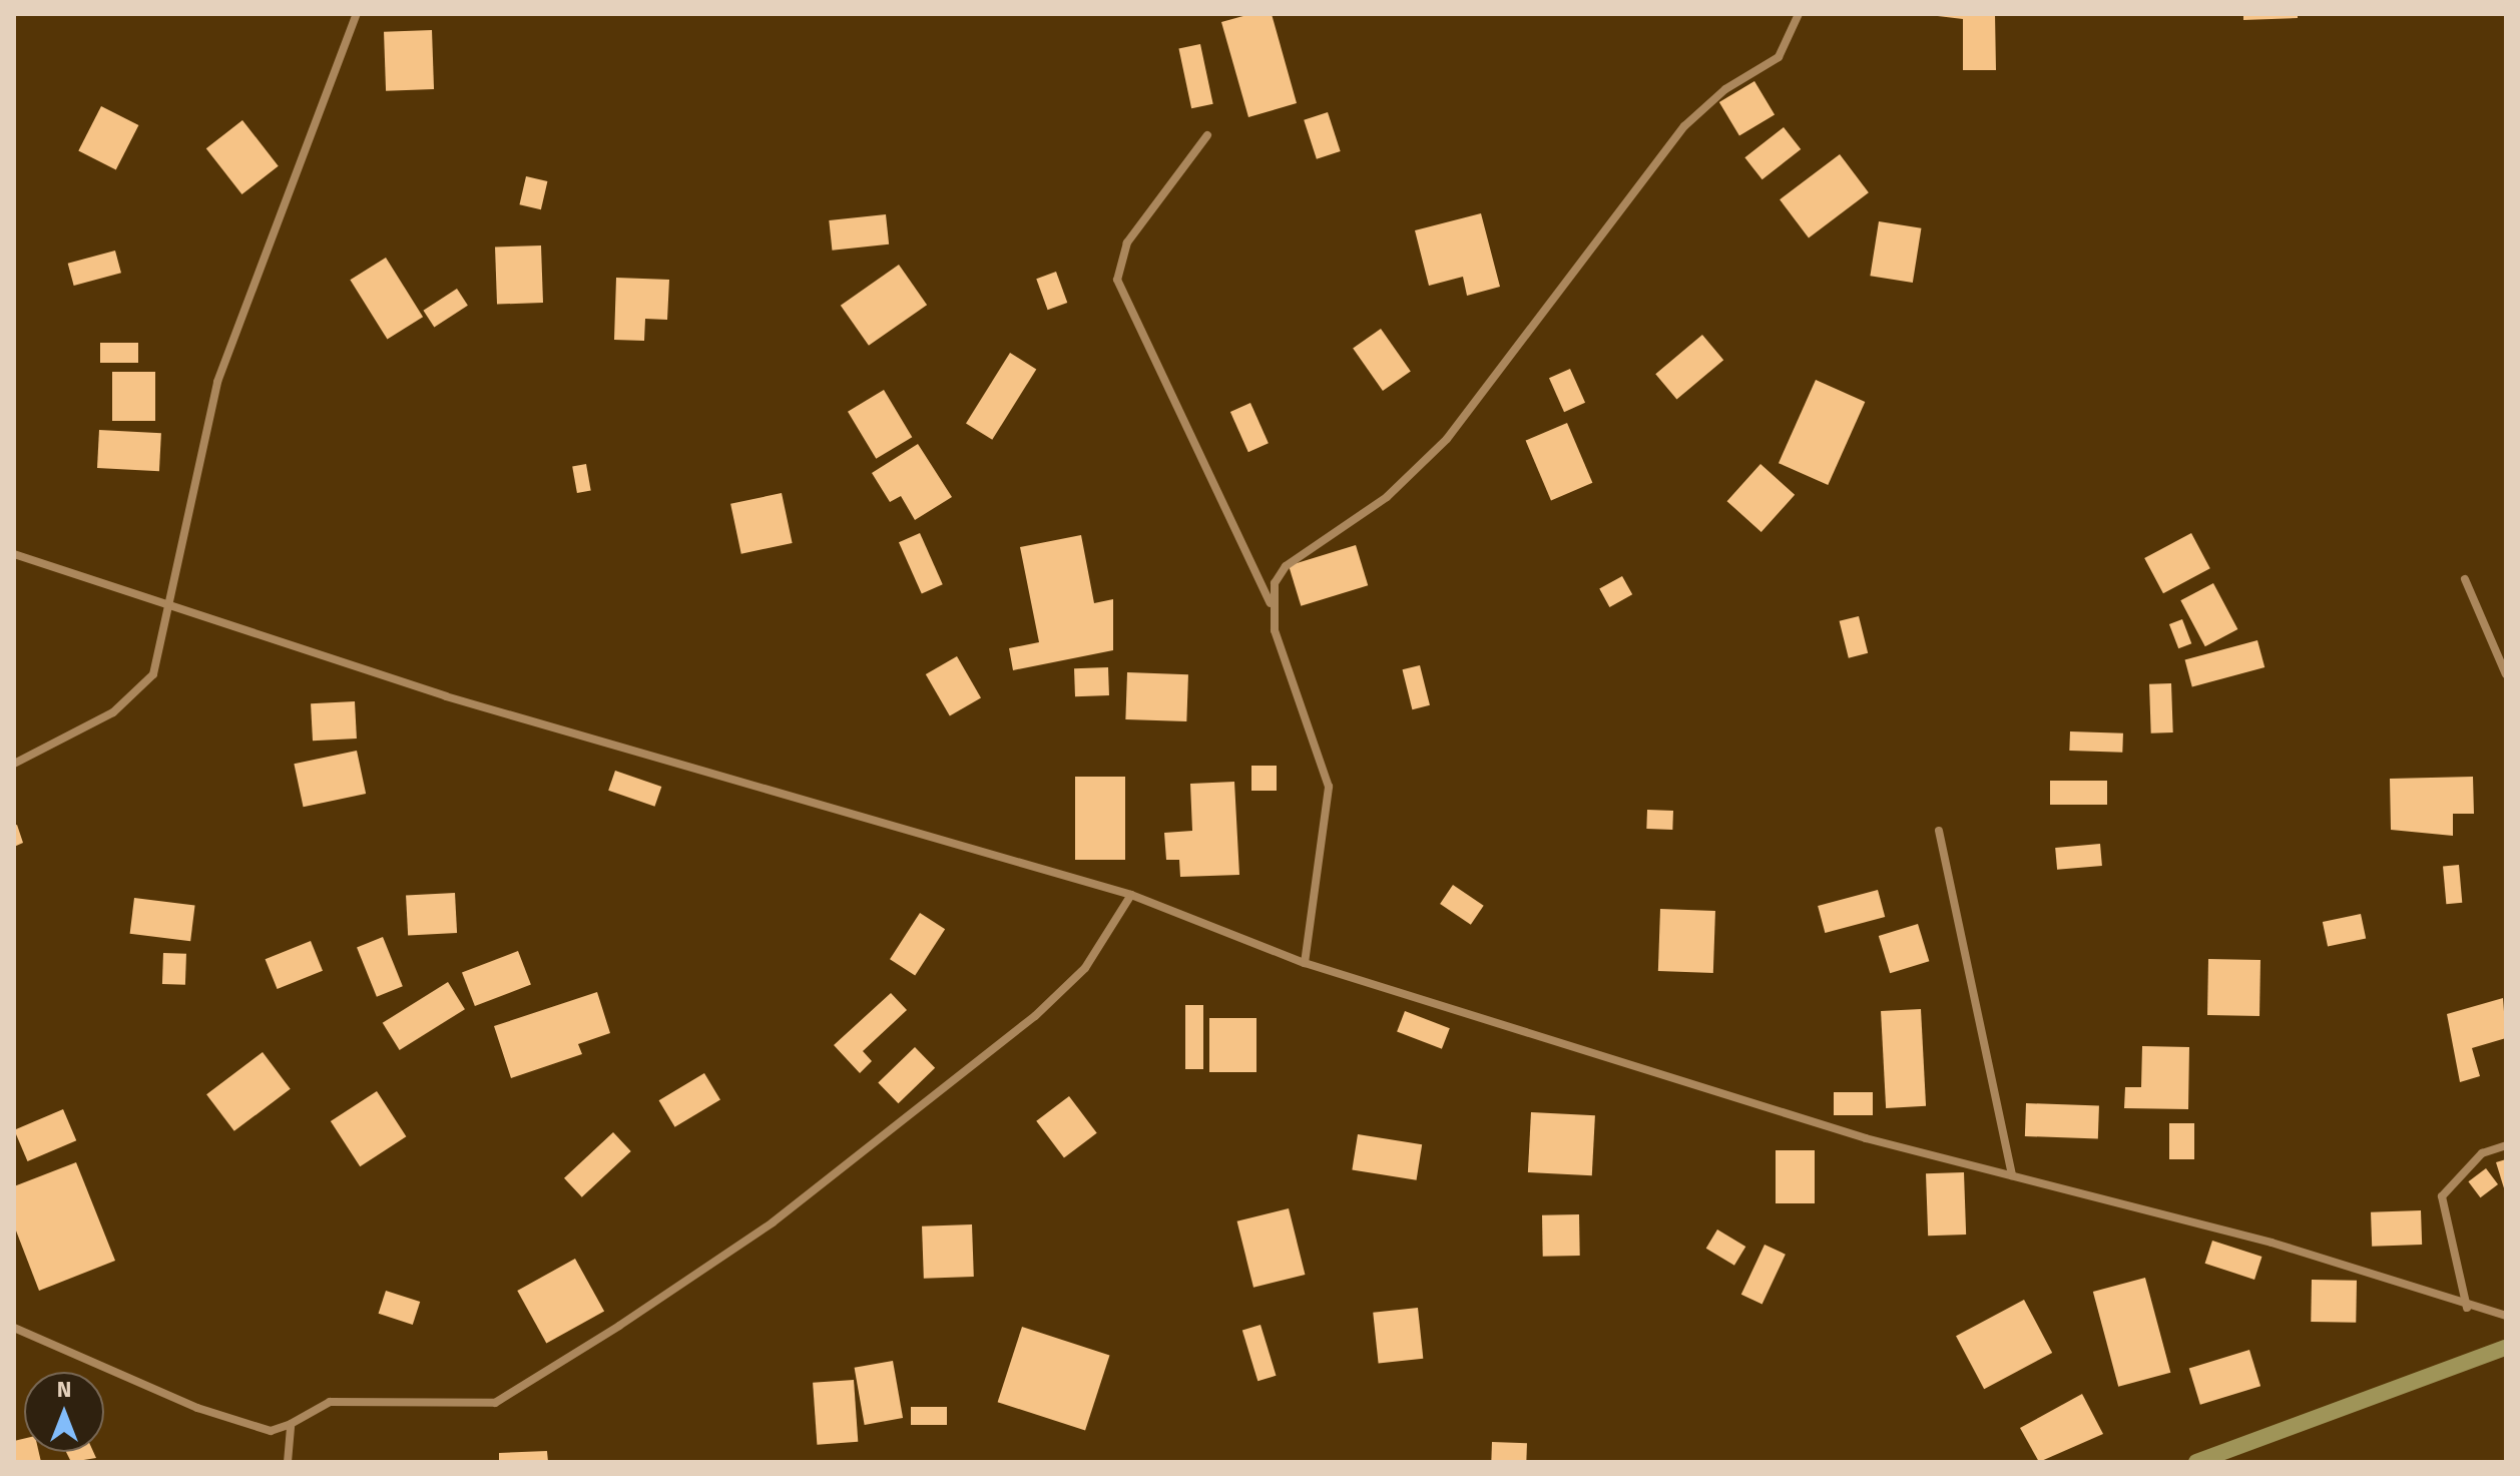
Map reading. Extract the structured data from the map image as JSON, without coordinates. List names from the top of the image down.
{
  "north": "top"
}
